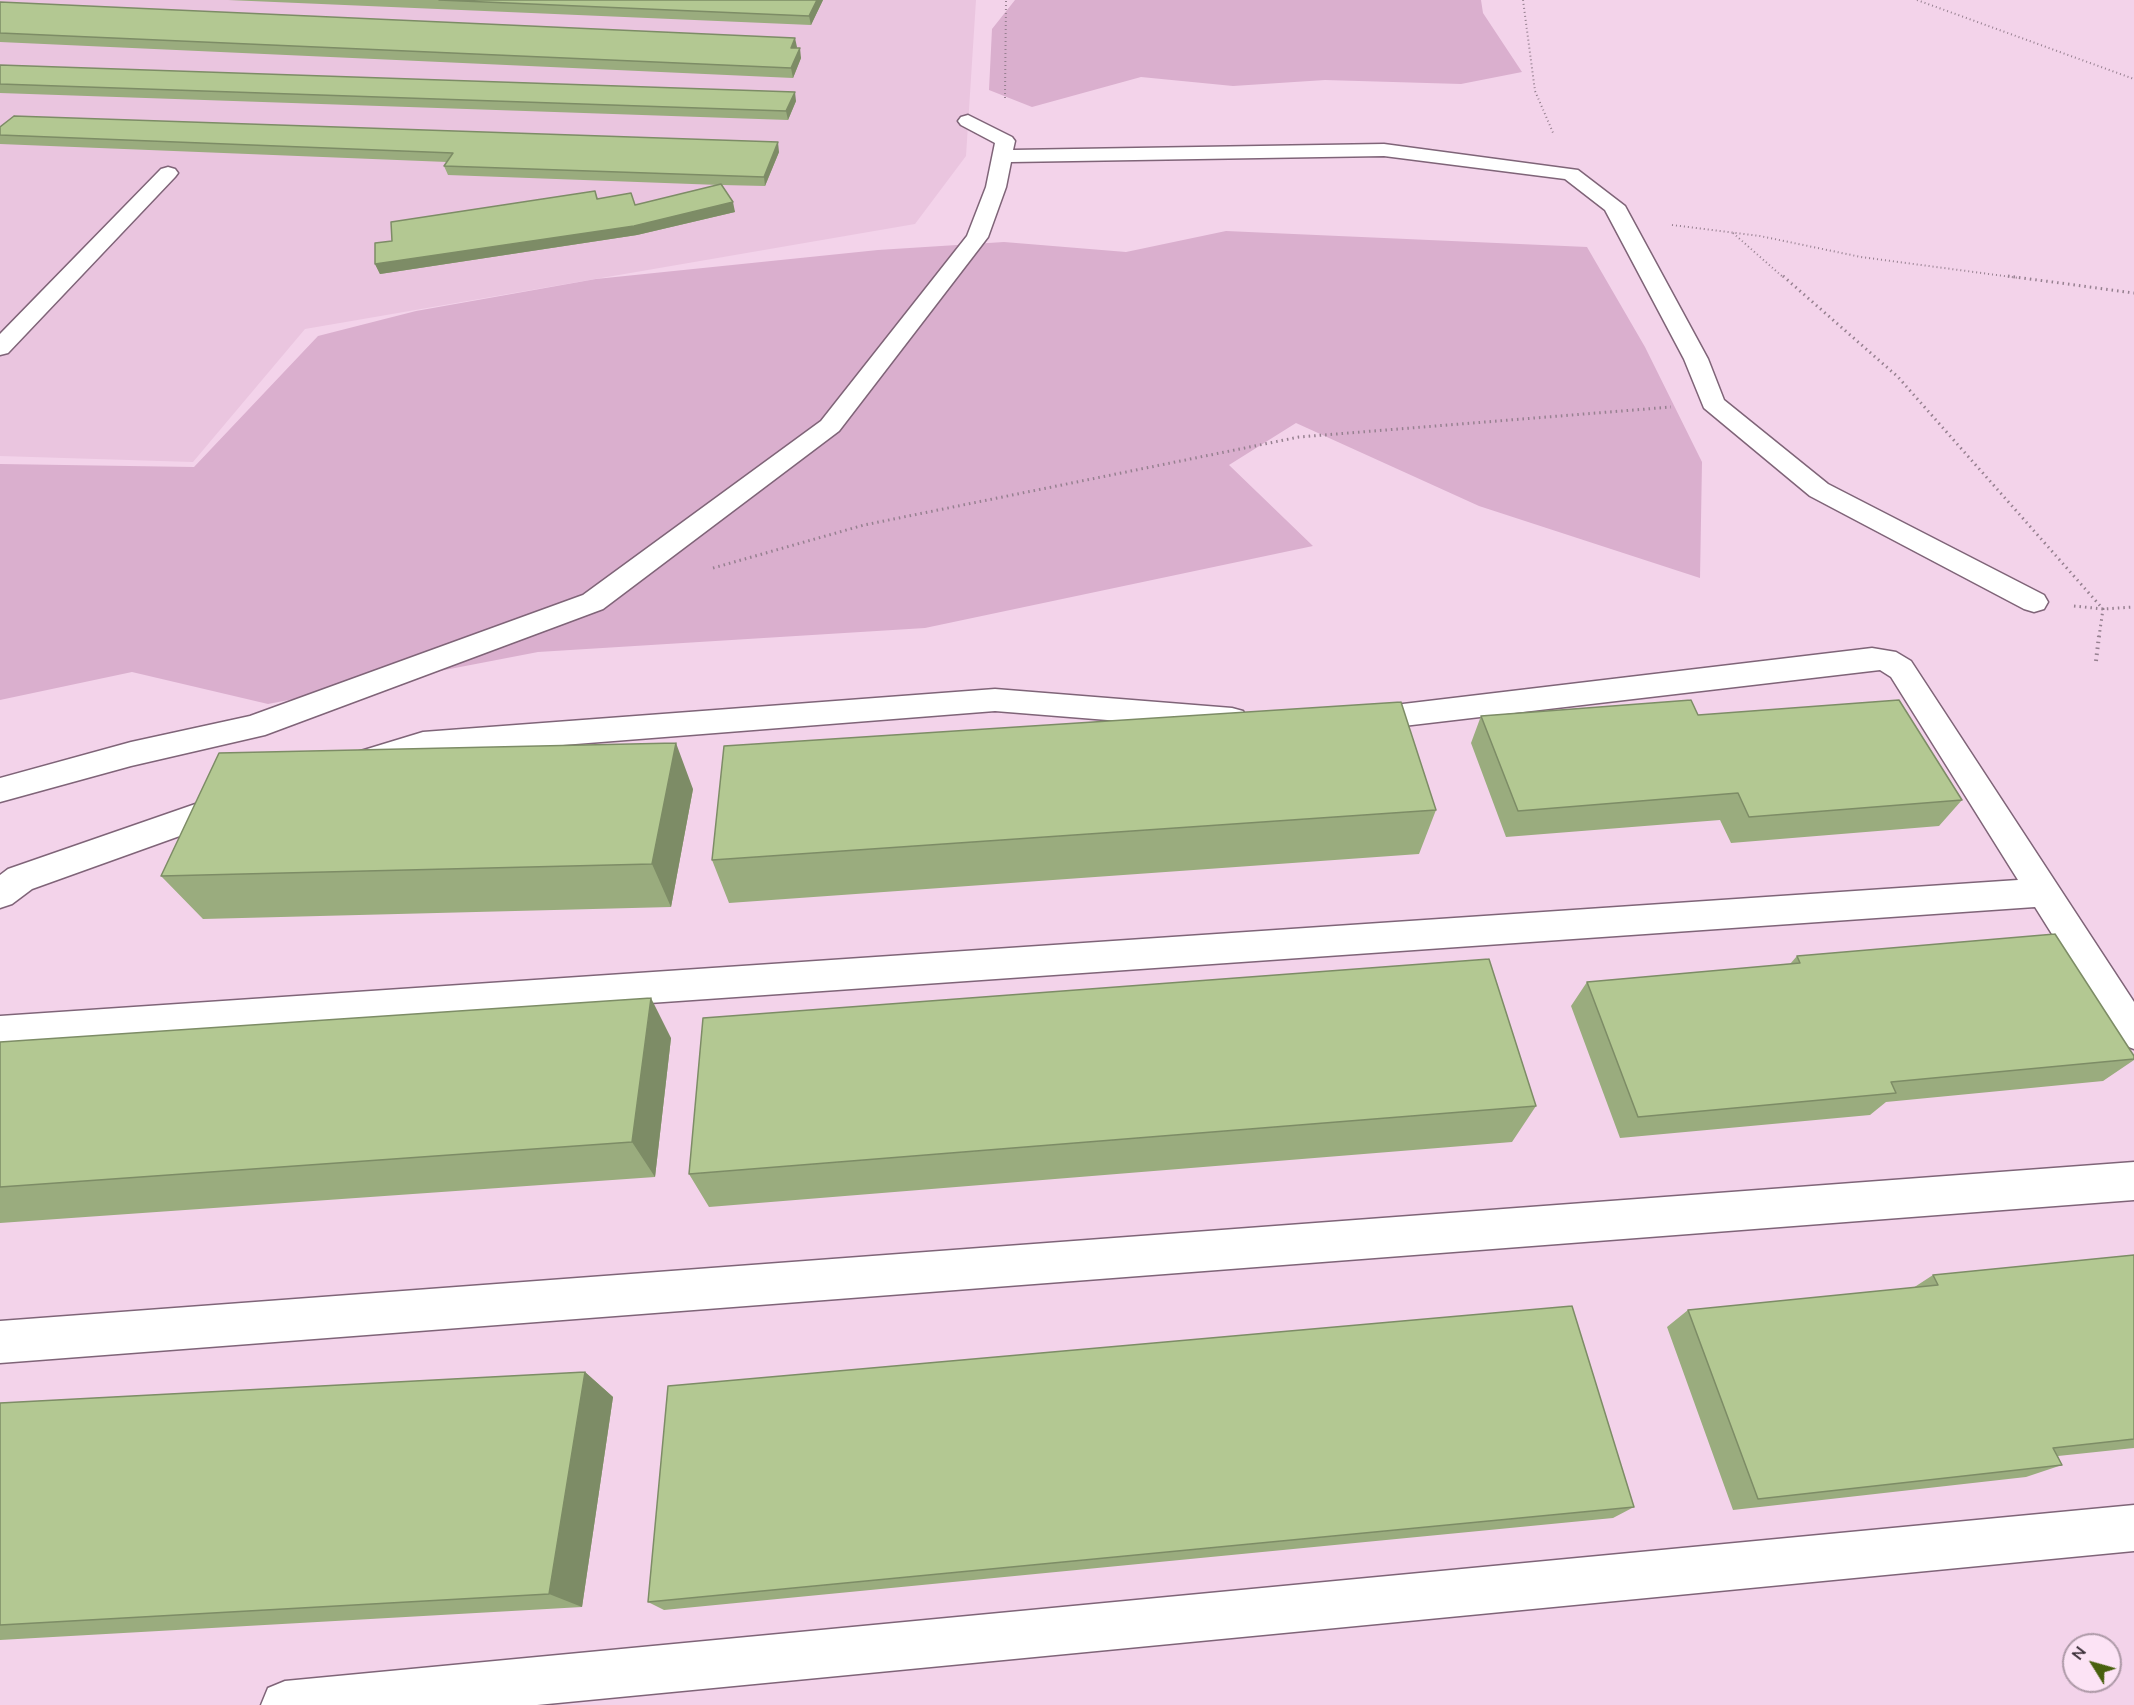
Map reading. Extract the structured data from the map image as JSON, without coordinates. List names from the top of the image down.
{
  "north": "top left"
}
